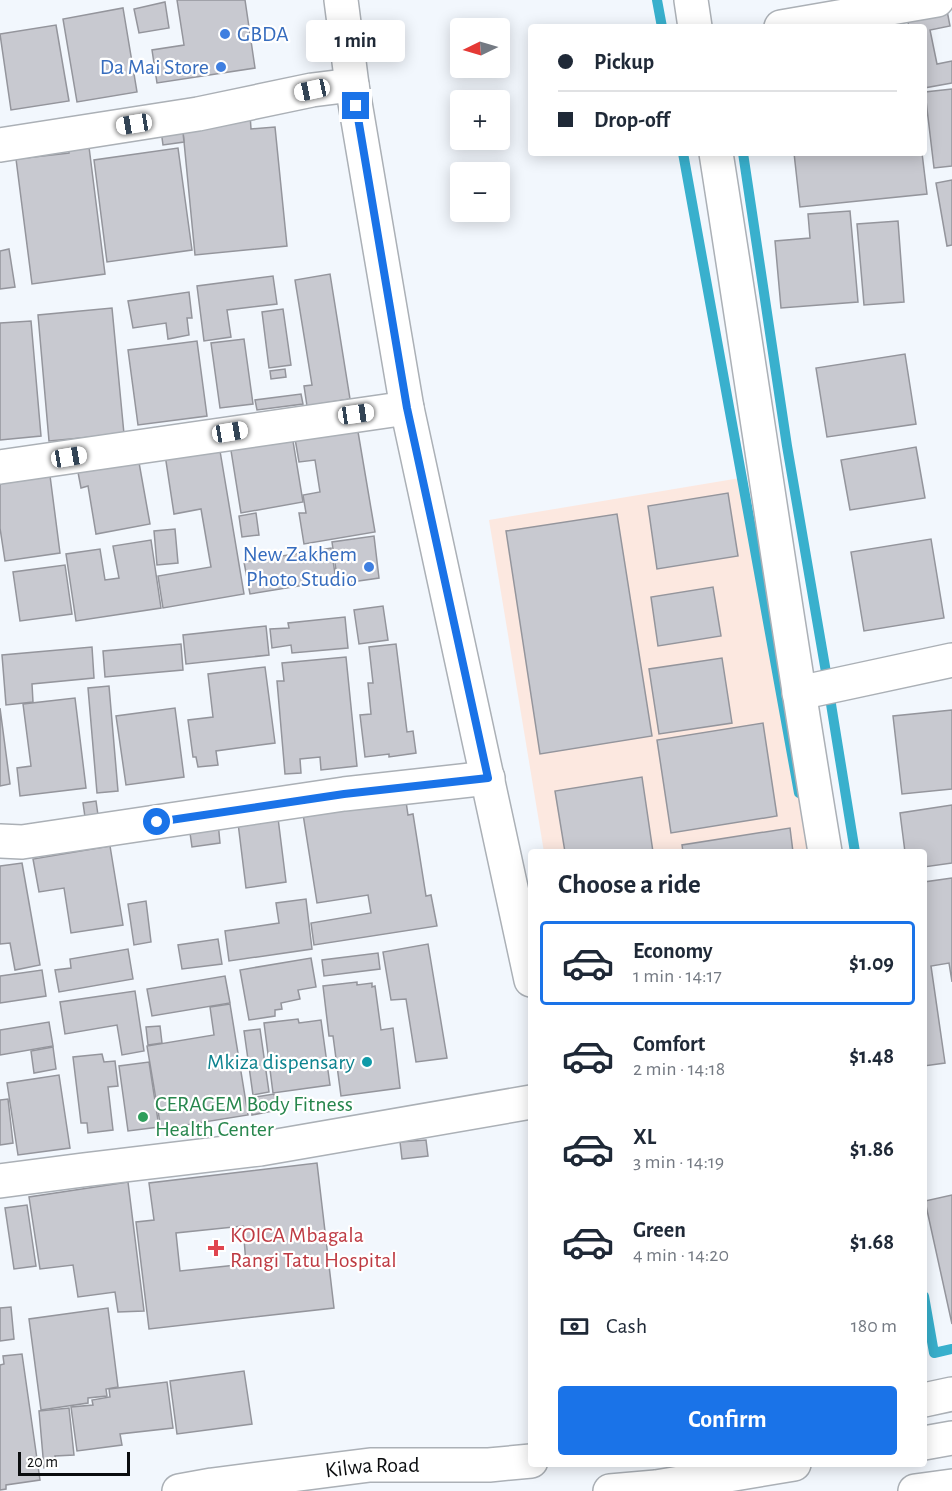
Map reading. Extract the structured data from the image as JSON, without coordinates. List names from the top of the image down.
{
  "streets": {
    "main road": ["Kilwa Road"]
  },
  "places": {
    "other": [
      "GBDA",
      "Da Mai Store",
      "New Zakhem Photo Studio",
      "Mkiza dispensary",
      "CERAGEM Body Fitness Health Center"
    ],
    "health": ["KOICA Mbagala Rangi Tatu Hospital"]
  },
  "scale_bar": "20 m",
  "north": "left",
  "page": {
    "map_buttons": ["+", "−"],
    "bubble": "1 min",
    "banner": ["Pickup", "Drop-off"],
    "heading": "Choose a ride",
    "list": [
      {
        "name": "Economy",
        "note": "1 min · 14:17",
        "value": "$1.09"
      },
      {
        "name": "Comfort",
        "note": "2 min · 14:18",
        "value": "$1.48"
      },
      {
        "name": "XL",
        "note": "3 min · 14:19",
        "value": "$1.86"
      },
      {
        "name": "Green",
        "note": "4 min · 14:20",
        "value": "$1.68"
      }
    ],
    "pay": ["Cash", "180 m"],
    "buttons": "Confirm",
    "scale": "20 m"
  }
}
